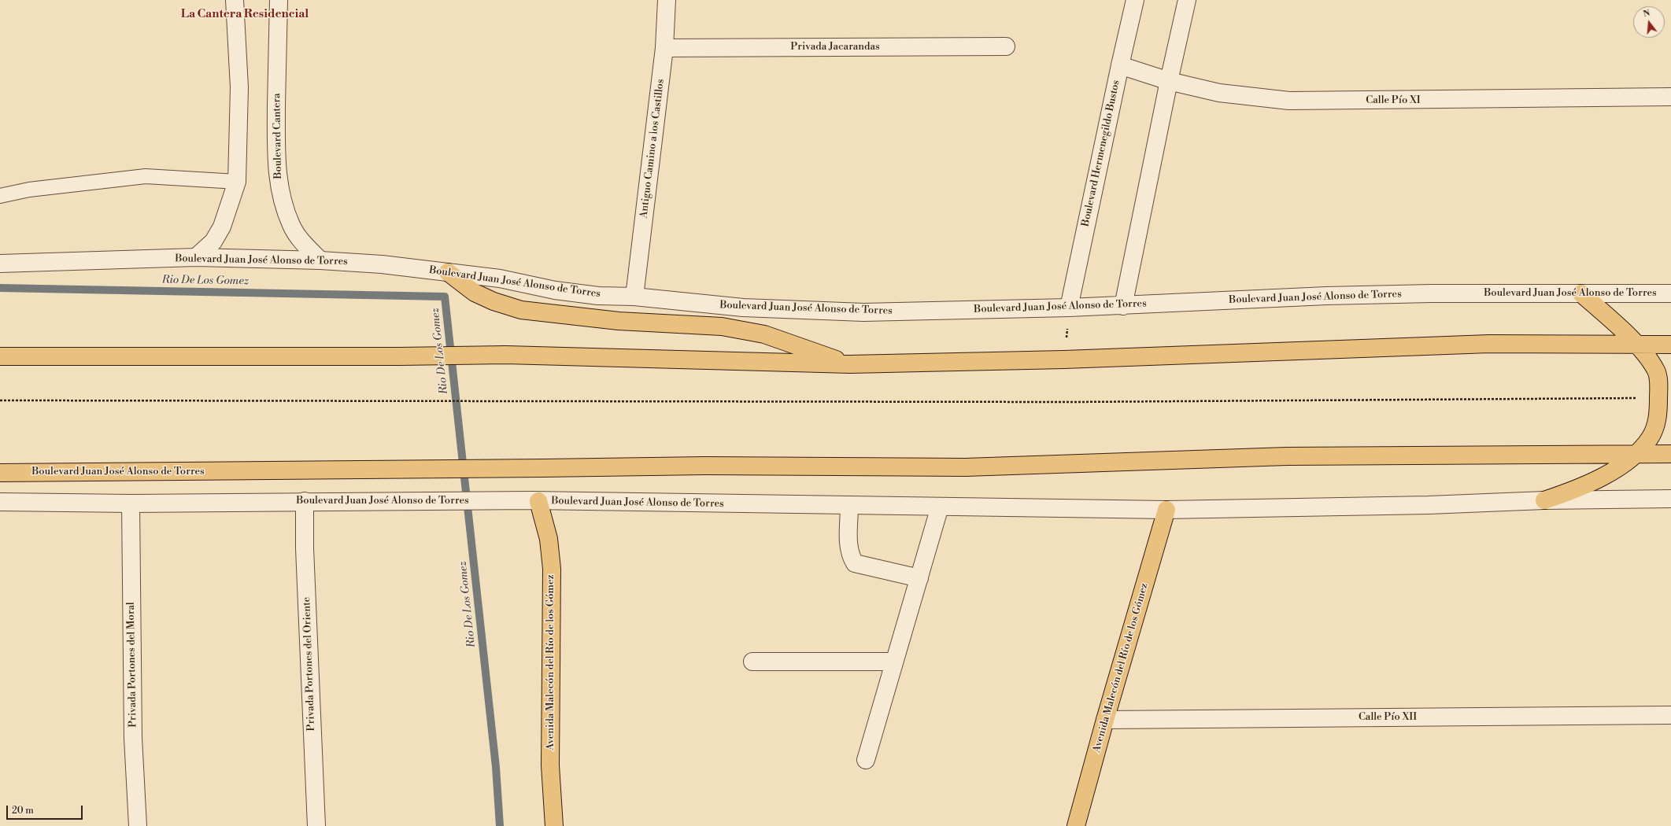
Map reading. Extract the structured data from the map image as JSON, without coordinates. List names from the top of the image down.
{
  "streets": {
    "main road": ["Boulevard Juan José Alonso de Torres", "Avenida Malecón del Río de los Gómez"],
    "street": [
      "Privada Jacarandas",
      "Calle Pío XI",
      "Boulevard Cantera",
      "Antiguo Camino a los Castillos",
      "Boulevard Hermenegildo Bustos",
      "Privada Portones del Oriente",
      "Privada Portones del Moral",
      "Calle Pío XII"
    ]
  },
  "crossings": [
    ["Privada Jacarandas", "Antiguo Camino a los Castillos"],
    ["Calle Pío XI", "Boulevard Hermenegildo Bustos"],
    ["Boulevard Cantera", "Boulevard Juan José Alonso de Torres"],
    ["Antiguo Camino a los Castillos", "Boulevard Juan José Alonso de Torres"],
    ["Boulevard Hermenegildo Bustos", "Boulevard Juan José Alonso de Torres"],
    ["Boulevard Juan José Alonso de Torres", "Avenida Malecón del Río de los Gómez"],
    ["Boulevard Juan José Alonso de Torres", "Privada Portones del Oriente"],
    ["Boulevard Juan José Alonso de Torres", "Privada Portones del Moral"],
    ["Avenida Malecón del Río de los Gómez", "Calle Pío XII"]
  ],
  "districts": ["La Cantera Residencial"],
  "water": ["Rio De Los Gomez"],
  "scale_bar": "20 m",
  "north": "top"
}
